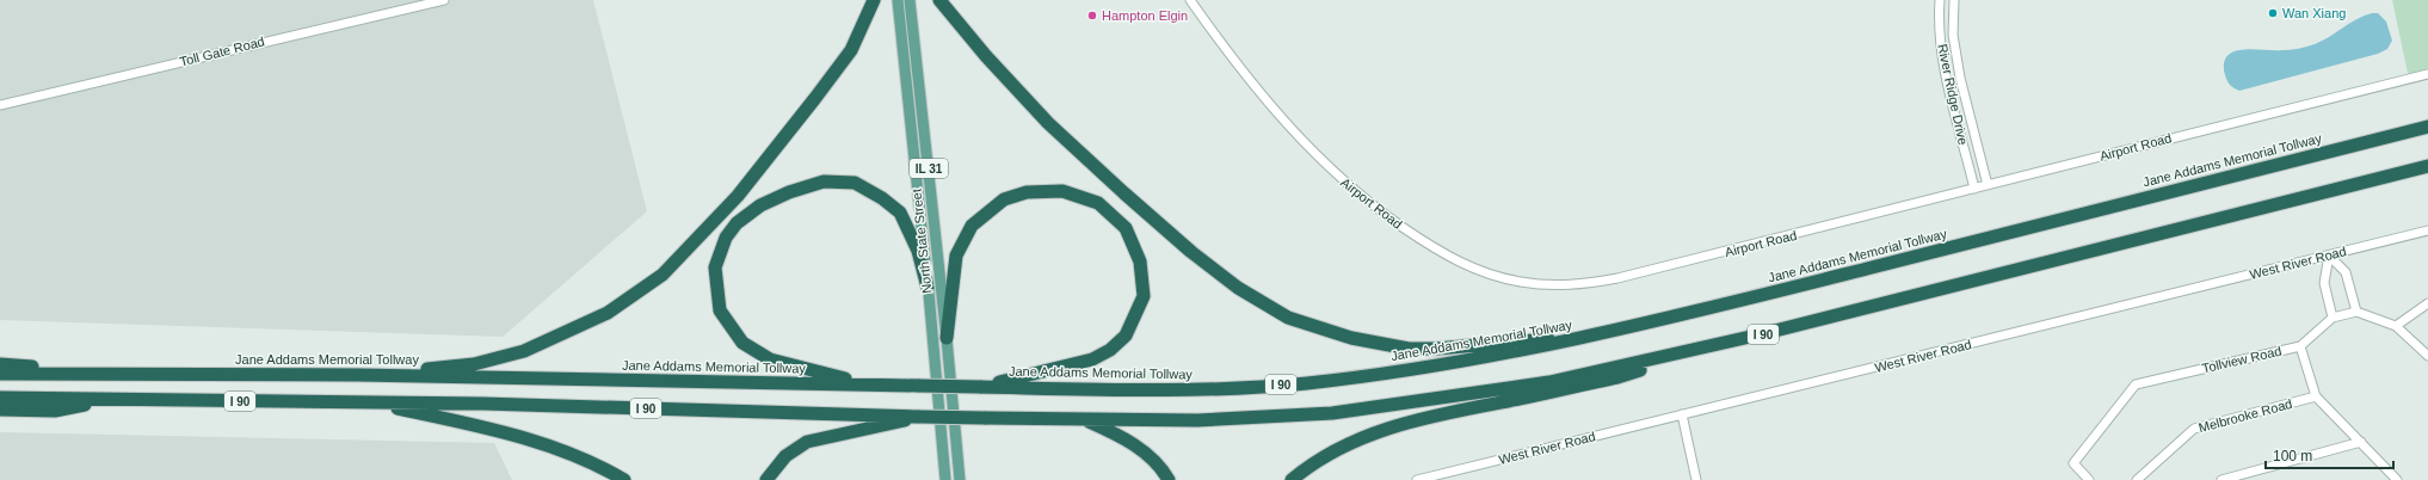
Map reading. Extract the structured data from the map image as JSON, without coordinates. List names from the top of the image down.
{
  "streets": {
    "highway": ["Jane Addams Memorial Tollway", "I 90"],
    "main road": ["IL 31", "North State Street"],
    "street": [
      "Toll Gate Road",
      "River Ridge Drive",
      "Airport Road",
      "West River Road",
      "Tollview Road",
      "Melbrooke Road"
    ]
  },
  "crossings": [
    ["River Ridge Drive", "Airport Road"]
  ],
  "places": ["Wan Xiang", "Hampton Elgin"],
  "scale_bar": "100 m"
}
